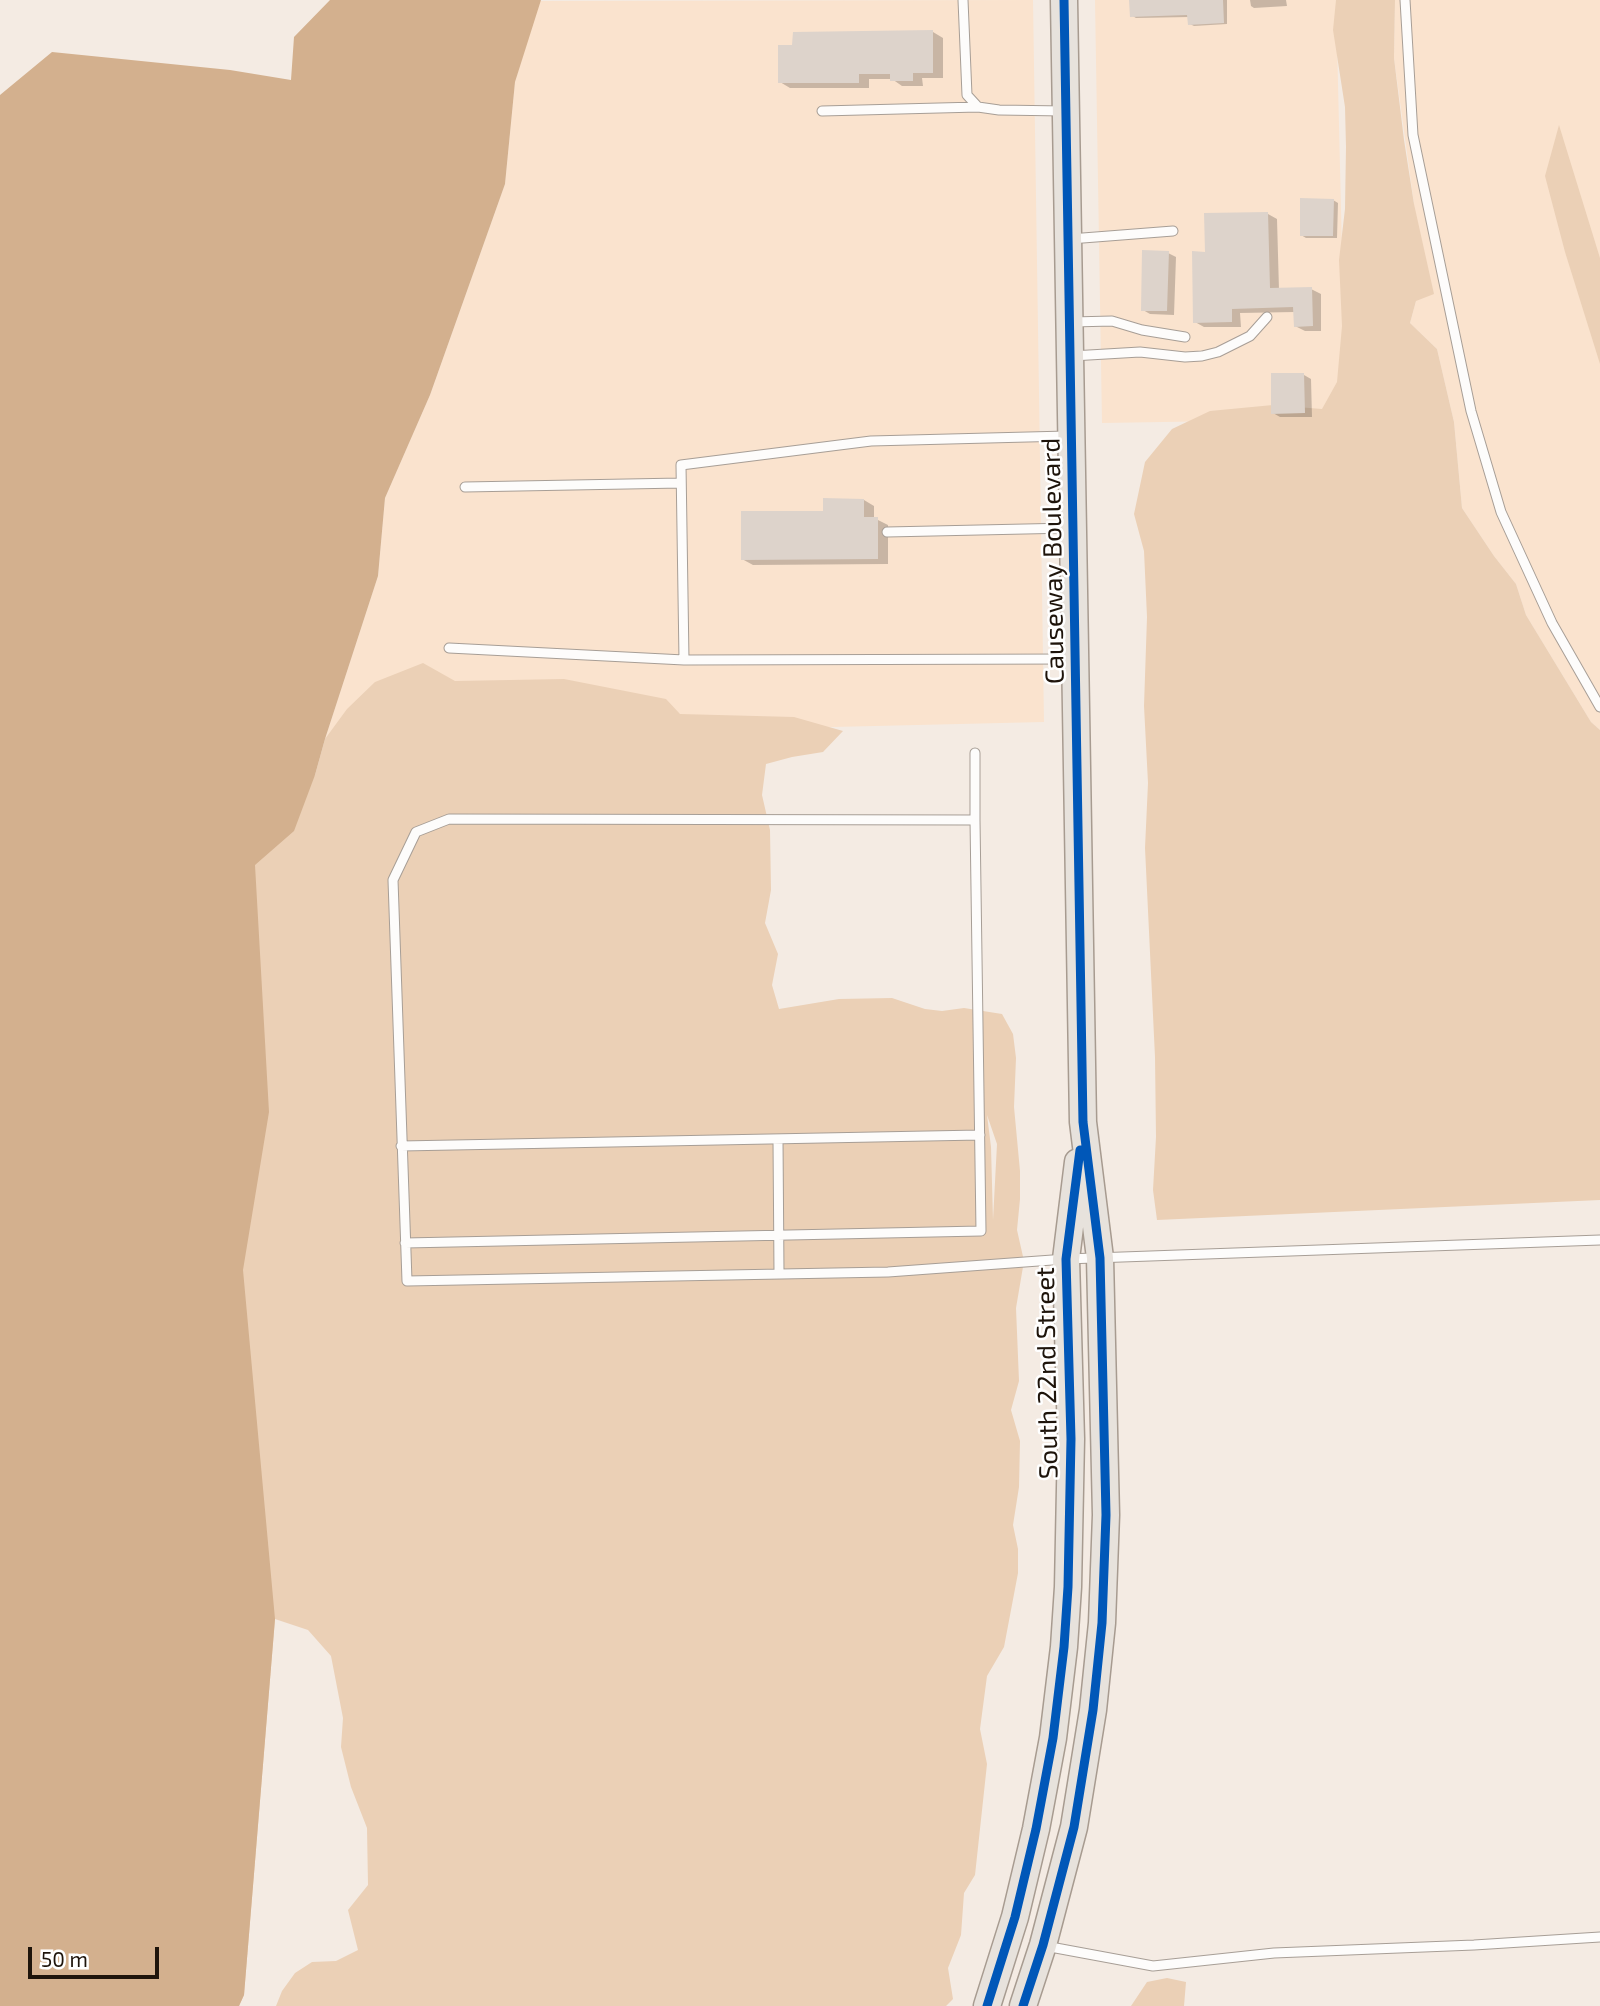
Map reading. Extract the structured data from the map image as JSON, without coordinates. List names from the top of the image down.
{
  "streets": {
    "main road": ["Causeway Boulevard", "South 22nd Street"]
  },
  "crossings": [
    ["Causeway Boulevard", "South 22nd Street"]
  ],
  "scale_bar": "50 m"
}
